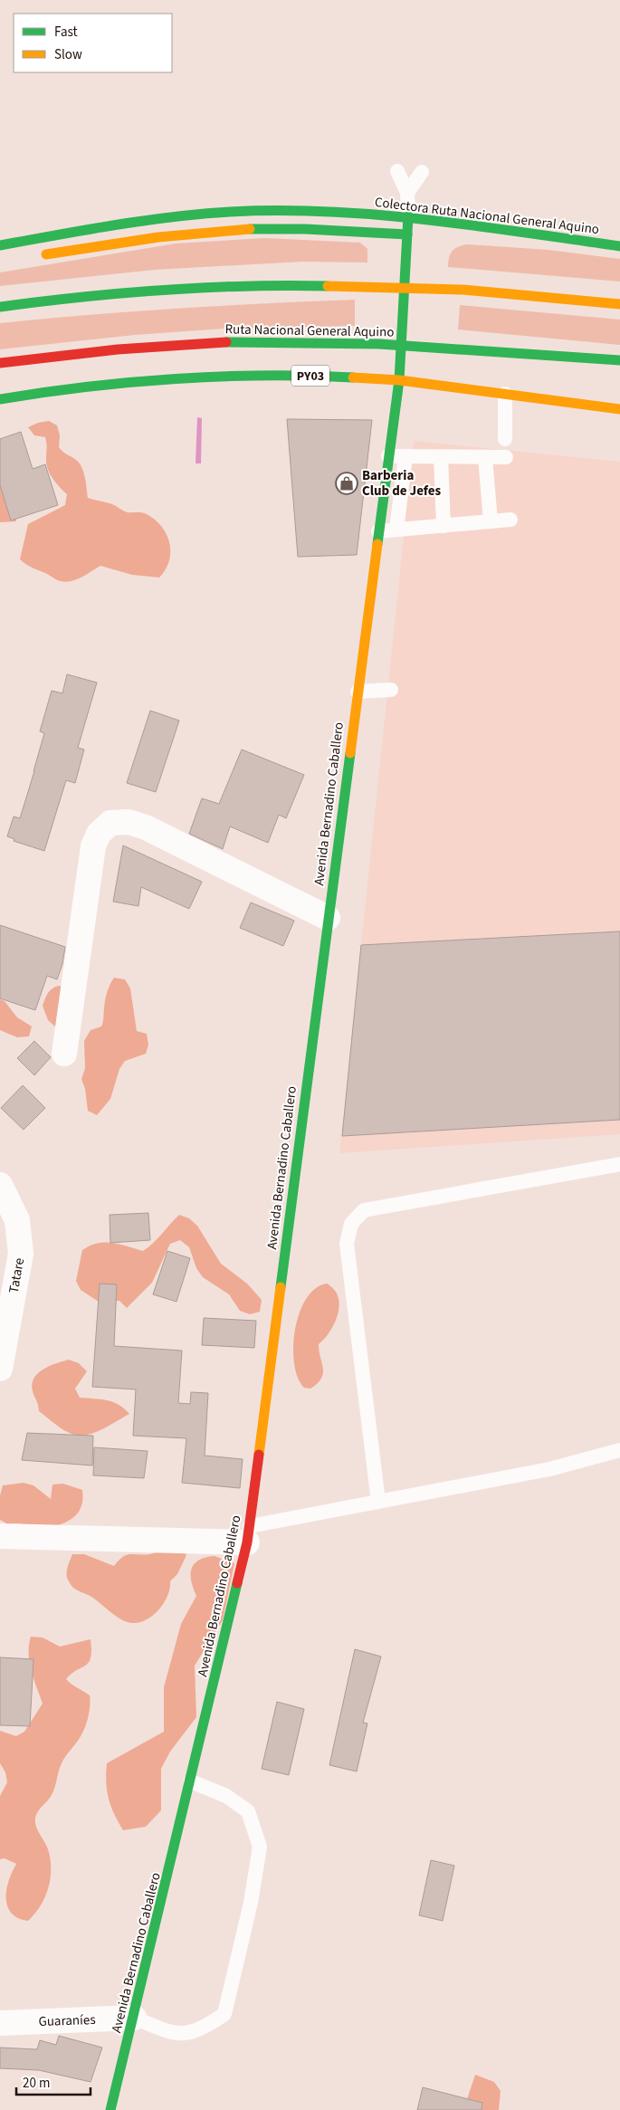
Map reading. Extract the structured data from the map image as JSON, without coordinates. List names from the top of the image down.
{
  "streets": {
    "main road": [
      "Colectora Ruta Nacional General Aquino",
      "Ruta Nacional General Aquino",
      "PY03",
      "Avenida Bernadino Caballero"
    ],
    "street": ["Tatare", "Guaraníes"]
  },
  "crossings": [
    ["Colectora Ruta Nacional General Aquino", "Avenida Bernadino Caballero"],
    ["PY03", "Avenida Bernadino Caballero"],
    ["Avenida Bernadino Caballero", "Guaraníes"]
  ],
  "places": {
    "shop": ["Barberia Club de Jefes"]
  },
  "legend": ["Fast", "Slow"],
  "scale_bar": "20 m"
}
